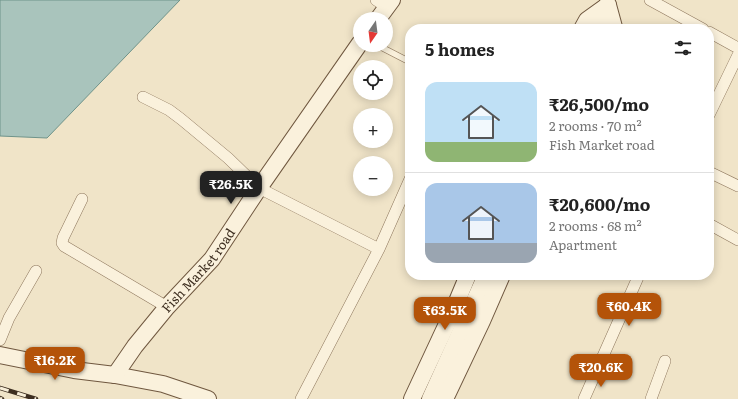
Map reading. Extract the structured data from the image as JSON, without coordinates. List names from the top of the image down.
{
  "streets": {
    "street": ["Fish Market road"]
  },
  "north": "bottom",
  "page": {
    "map_buttons": ["+", "−"],
    "heading": "5 homes",
    "list": [
      {
        "name": "₹26,500/mo",
        "note": "2 rooms · 70 m² · Fish Market road"
      },
      {
        "name": "₹20,600/mo",
        "note": "2 rooms · 68 m² · Apartment"
      }
    ],
    "price": [
      "₹26.5K",
      "₹60.4K",
      "₹63.5K",
      "₹16.2K",
      "₹20.6K"
    ]
  }
}
